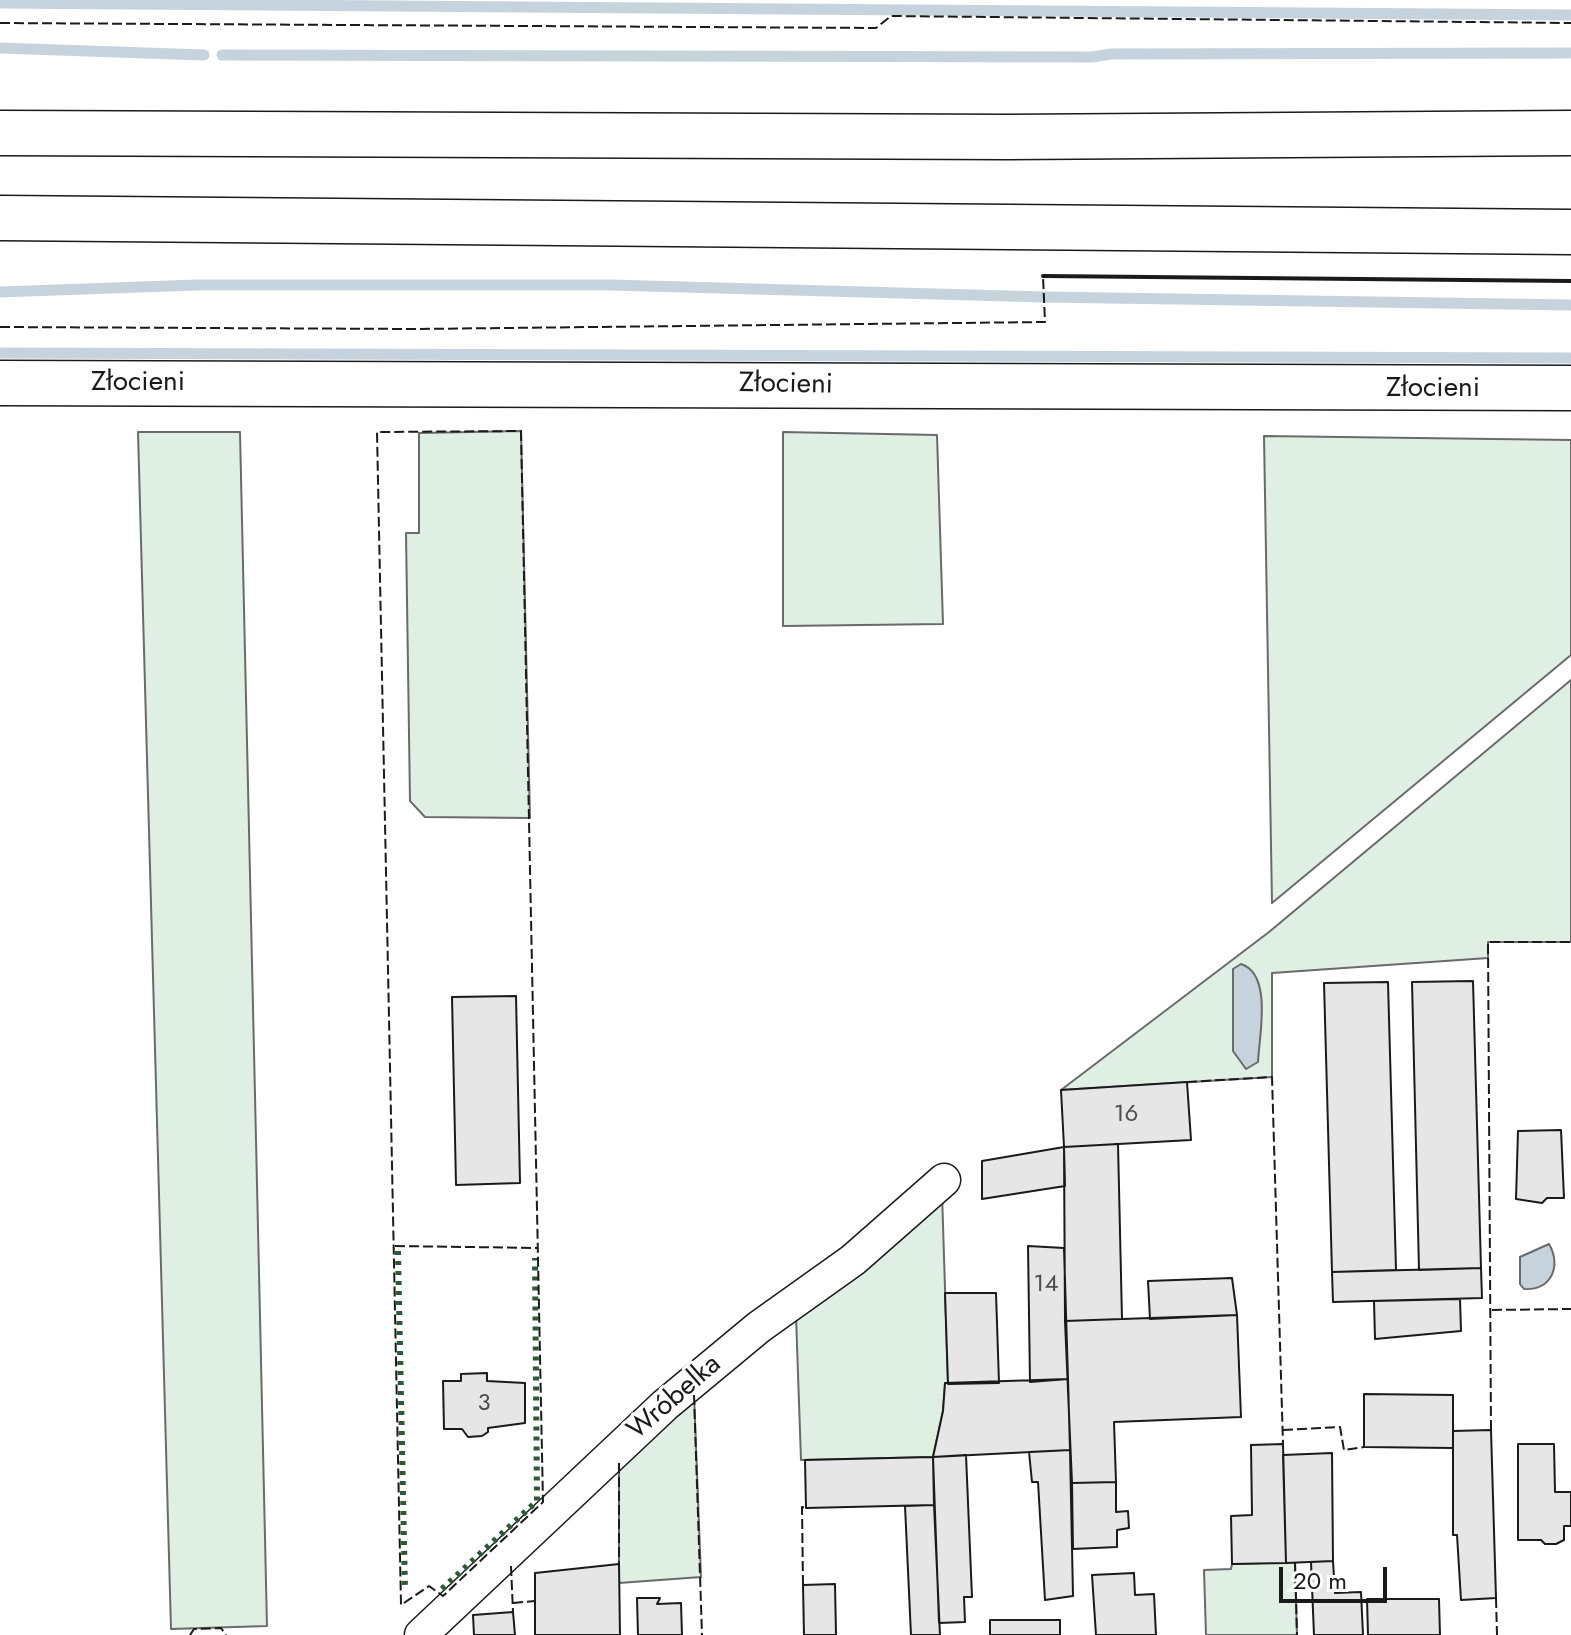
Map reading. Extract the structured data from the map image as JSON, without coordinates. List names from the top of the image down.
{
  "streets": {
    "main road": ["Złocieni"],
    "street": ["Wróbelka"]
  },
  "house_numbers": ["16", "14", "3"],
  "scale_bar": "20 m"
}
